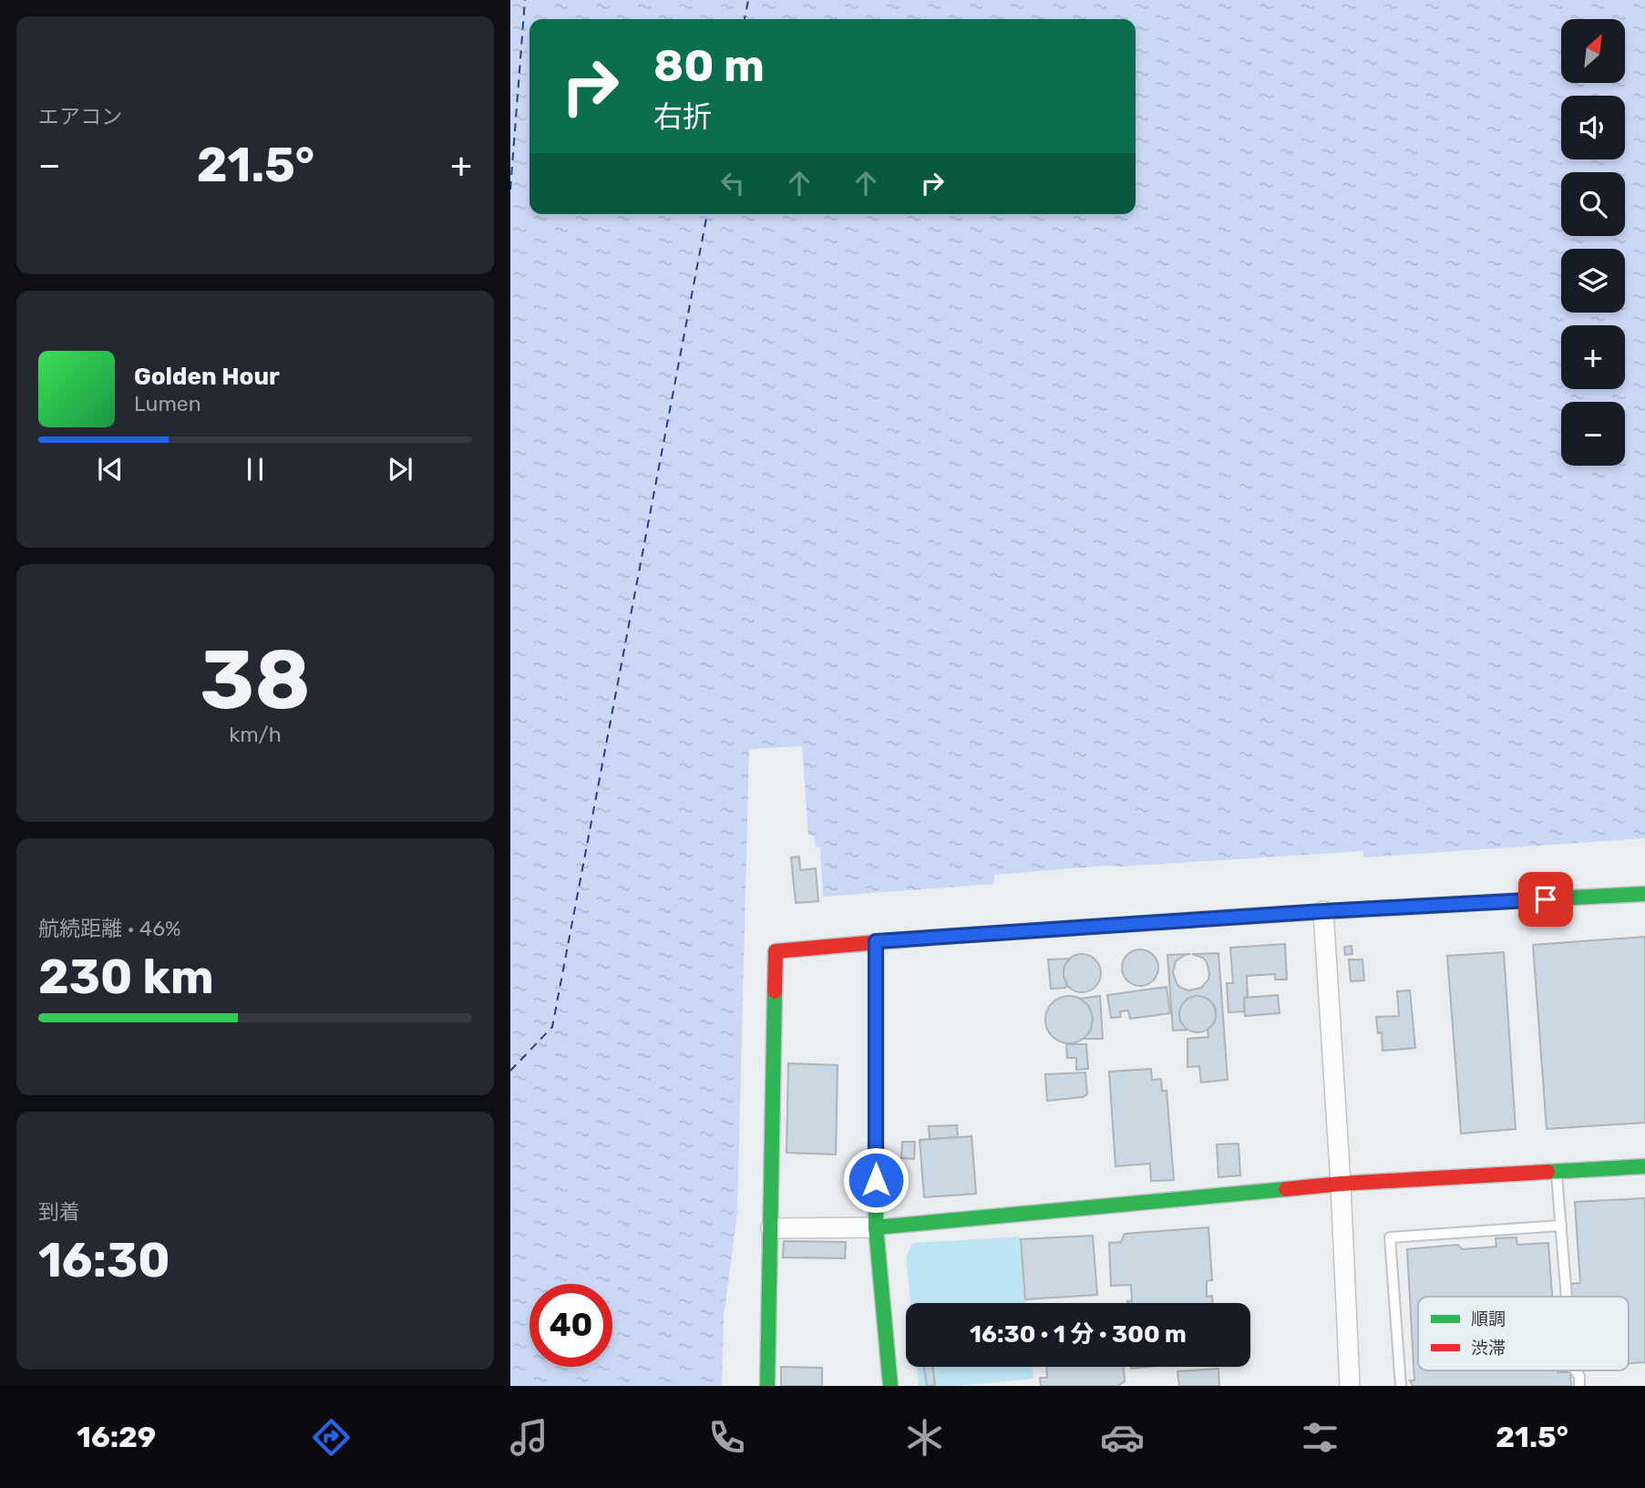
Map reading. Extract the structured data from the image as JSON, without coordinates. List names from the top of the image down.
{
  "legend": ["順調", "渋滞"],
  "north": "top right",
  "page": {
    "tile": [
      "エアコン",
      ["38", "km/h"],
      ["航続距離 · 46%", "230 km"],
      ["到着", "16:30"]
    ],
    "map_buttons": ["+", "−"],
    "turn": ["80 m", "右折"],
    "heat": ["−", "21.5°", "+"],
    "song": ["Golden Hour", "Lumen"],
    "limit": "40",
    "trip": "16:30 · 1 分 · 300 m",
    "tabs": ["16:29", "21.5°"]
  }
}
